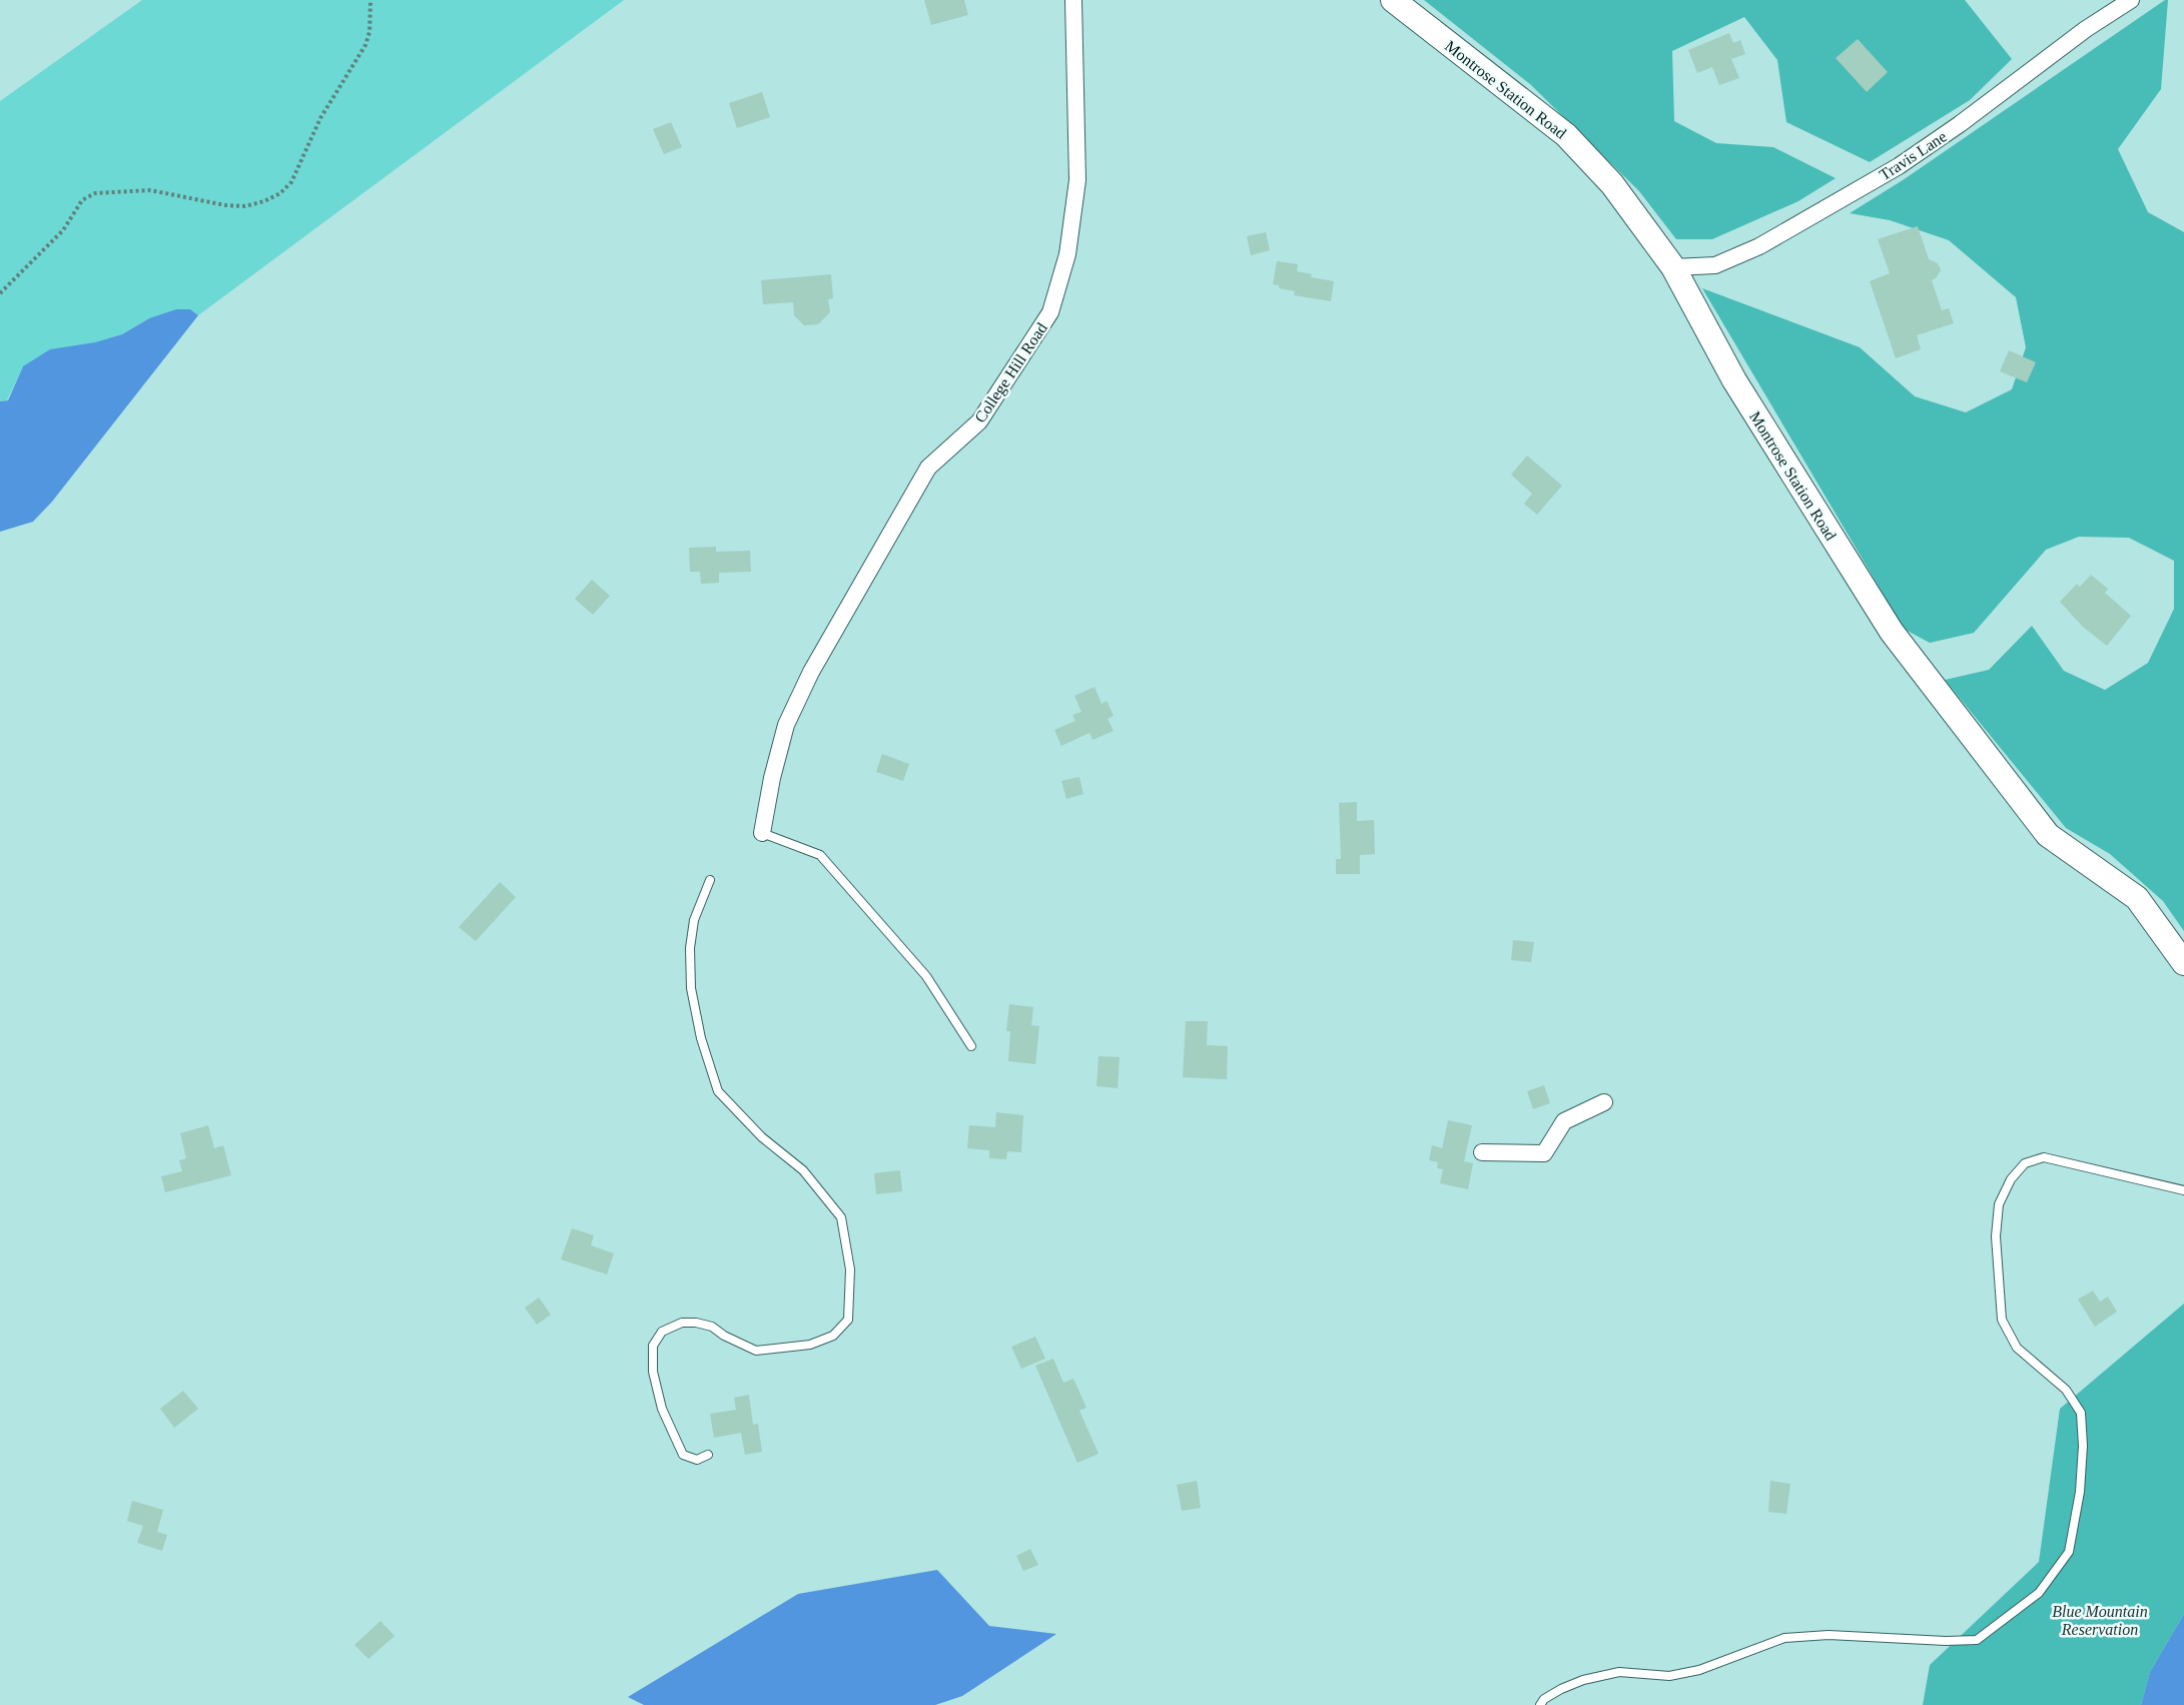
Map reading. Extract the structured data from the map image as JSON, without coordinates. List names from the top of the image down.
{
  "streets": {
    "street": ["Montrose Station Road", "Travis Lane", "College Hill Road"]
  },
  "crossings": [
    ["Montrose Station Road", "Travis Lane"]
  ],
  "parks": ["Blue Mountain Reservation"]
}
